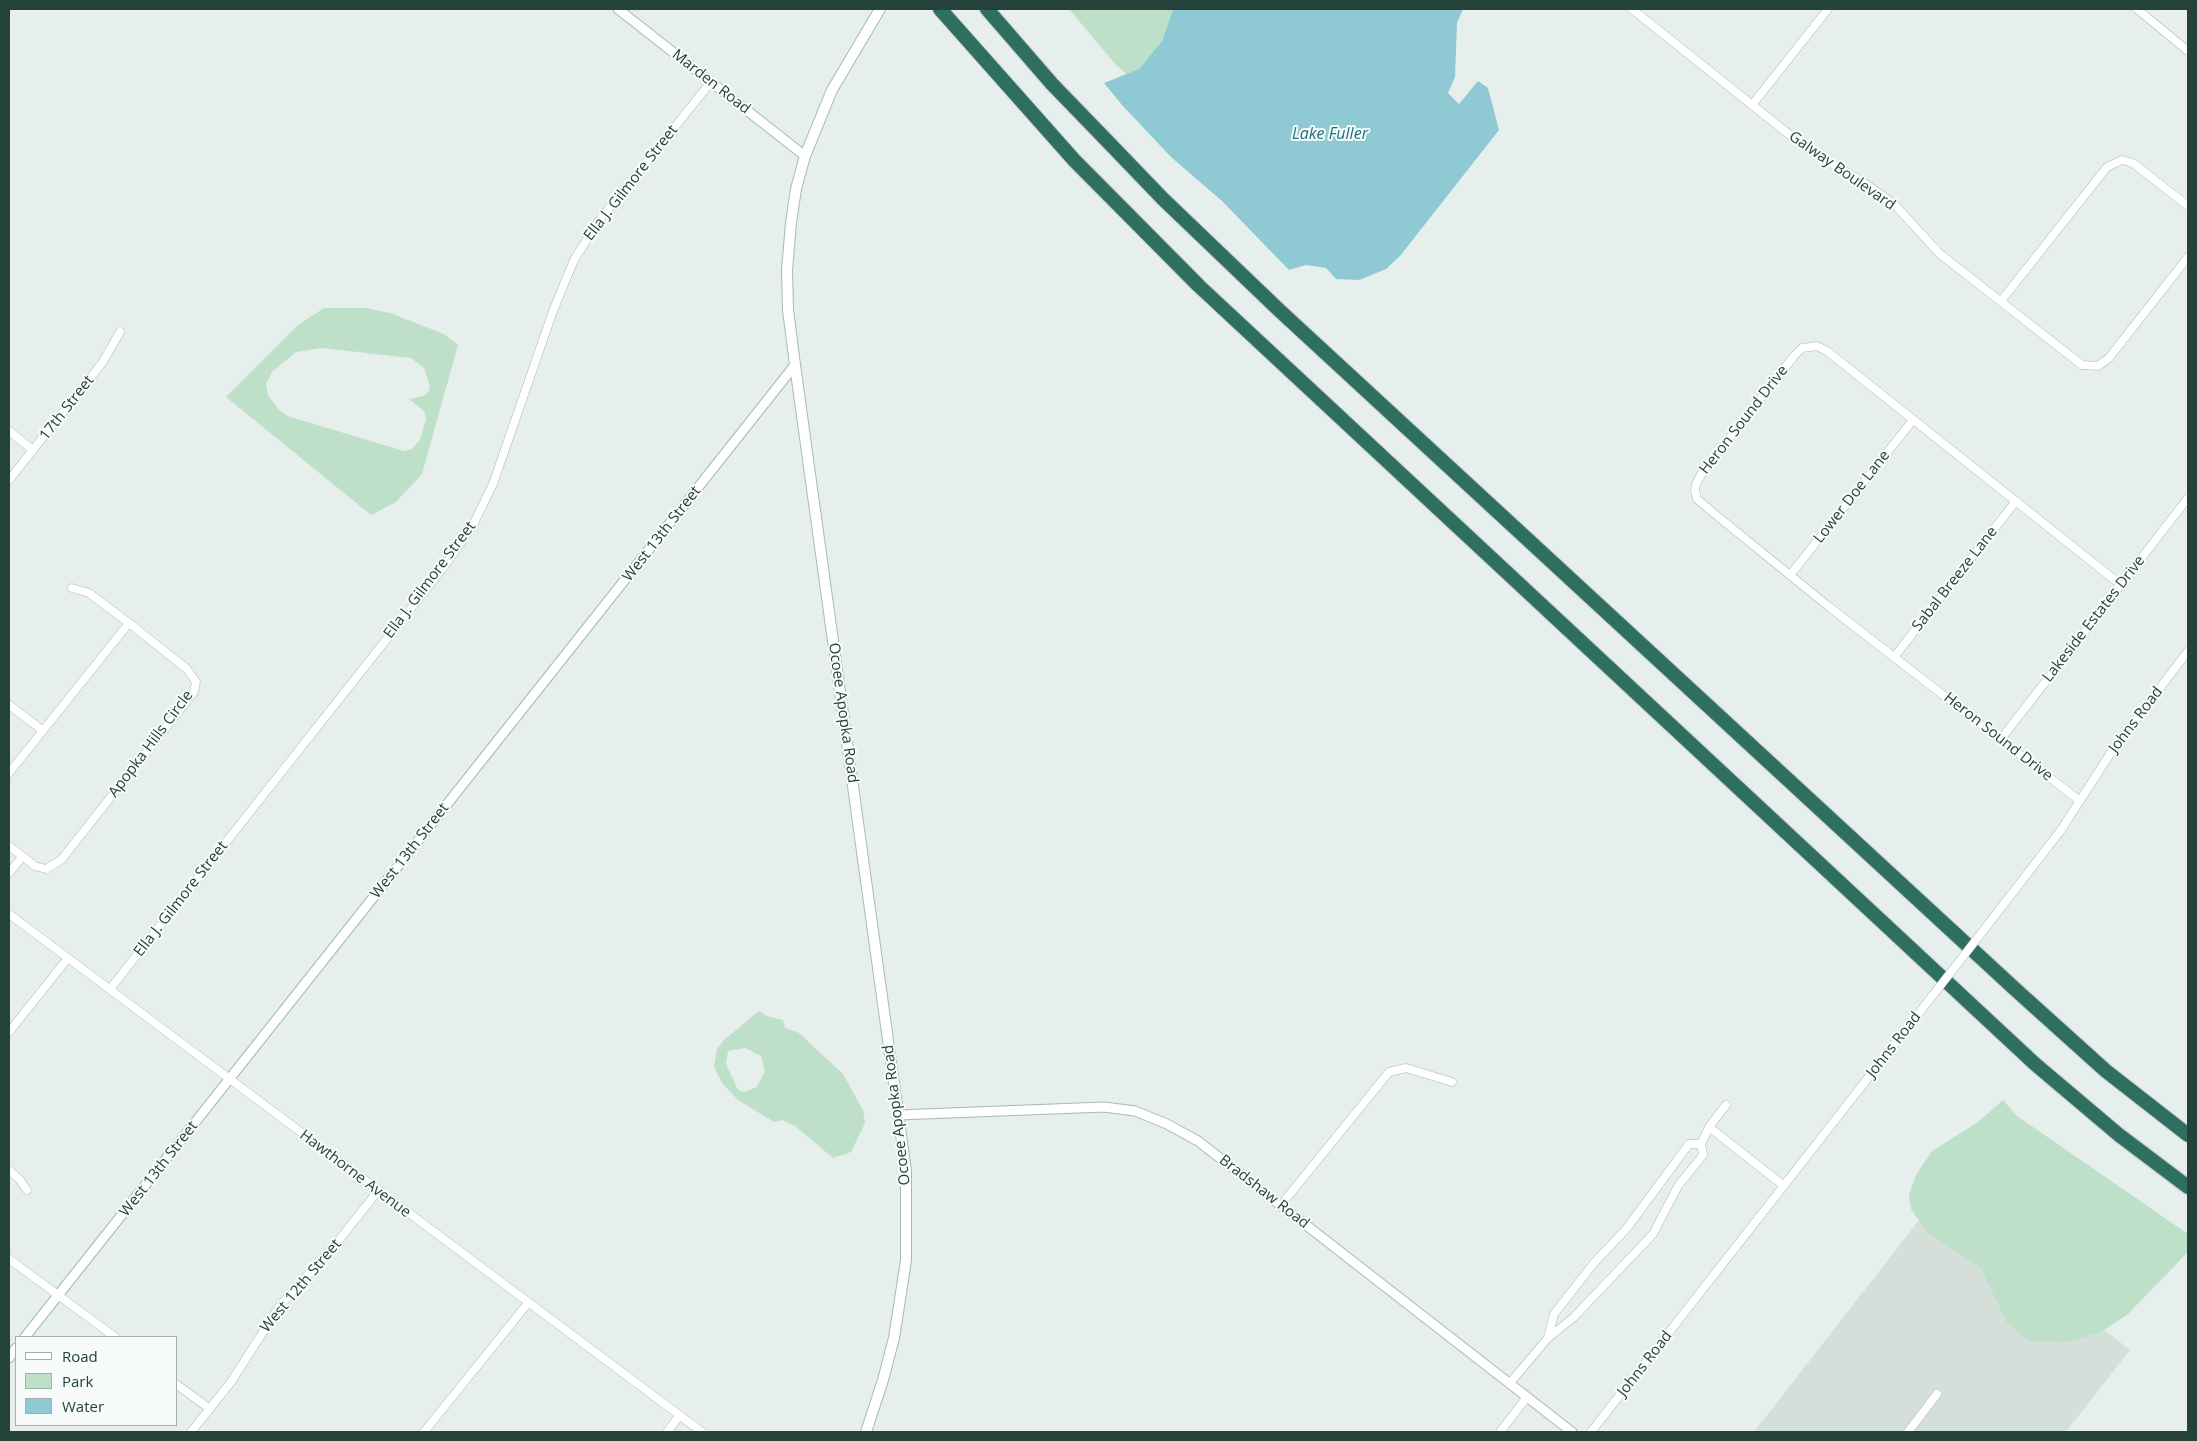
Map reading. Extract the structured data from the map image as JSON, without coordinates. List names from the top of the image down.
{
  "streets": {
    "main road": ["Ocoee Apopka Road"],
    "street": [
      "Marden Road",
      "Galway Boulevard",
      "Ella J. Gilmore Street",
      "17th Street",
      "Heron Sound Drive",
      "Lower Doe Lane",
      "West 13th Street",
      "Sabal Breeze Lane",
      "Lakeside Estates Drive",
      "Johns Road",
      "Apopka Hills Circle",
      "Hawthorne Avenue",
      "Bradshaw Road",
      "West 12th Street"
    ]
  },
  "crossings": [
    ["Marden Road", "Ella J. Gilmore Street"],
    ["Marden Road", "Ocoee Apopka Road"],
    ["Ella J. Gilmore Street", "Hawthorne Avenue"],
    ["Heron Sound Drive", "Lower Doe Lane"],
    ["Heron Sound Drive", "Sabal Breeze Lane"],
    ["Heron Sound Drive", "Lakeside Estates Drive"],
    ["Heron Sound Drive", "Johns Road"],
    ["West 13th Street", "Ocoee Apopka Road"],
    ["West 13th Street", "Hawthorne Avenue"],
    ["Ocoee Apopka Road", "Bradshaw Road"],
    ["Hawthorne Avenue", "West 12th Street"]
  ],
  "water": ["Lake Fuller"],
  "legend": ["Road", "Park", "Water"]
}
